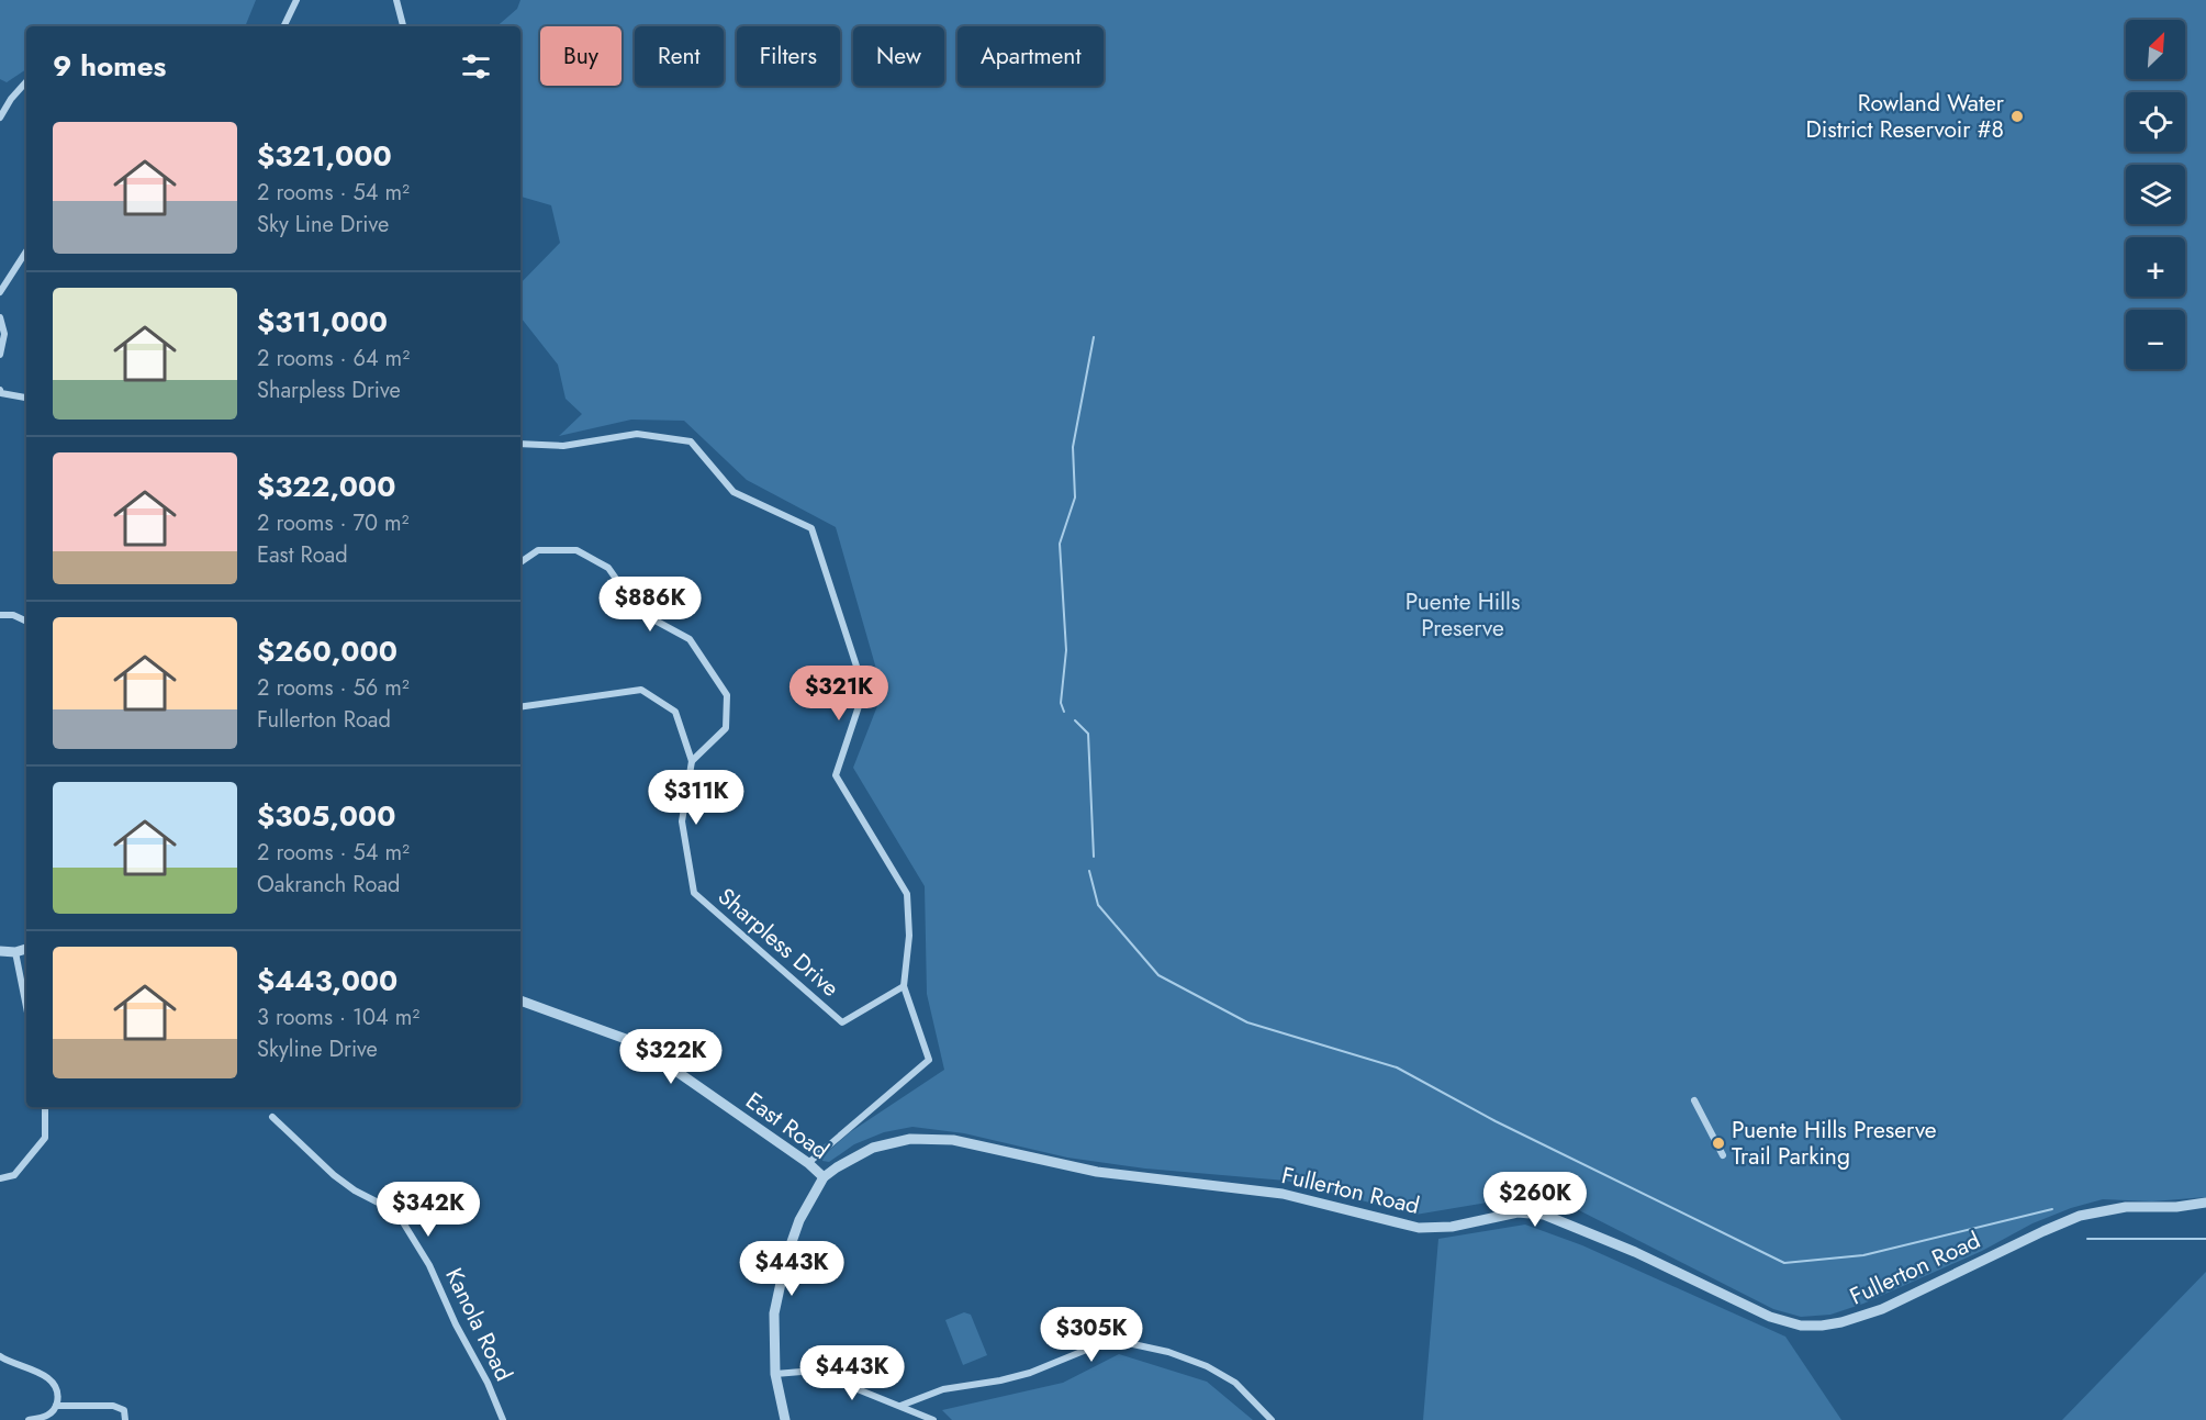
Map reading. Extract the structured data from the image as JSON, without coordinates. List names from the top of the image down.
{
  "streets": {
    "street": [
      "Sharpless Drive",
      "East Road",
      "Fullerton Road",
      "Kanola Road"
    ]
  },
  "crossings": [
    ["East Road", "Fullerton Road"]
  ],
  "parks": ["Puente Hills Preserve"],
  "places": ["Rowland Water District Reservoir #8", "Puente Hills Preserve Trail Parking"],
  "north": "top right",
  "page": {
    "map_buttons": ["+", "−"],
    "chip": [
      "Buy",
      "Rent",
      "Filters",
      "New",
      "Apartment"
    ],
    "heading": "9 homes",
    "list": [
      {
        "name": "$321,000",
        "note": "2 rooms · 54 m² · Sky Line Drive"
      },
      {
        "name": "$311,000",
        "note": "2 rooms · 64 m² · Sharpless Drive"
      },
      {
        "name": "$322,000",
        "note": "2 rooms · 70 m² · East Road"
      },
      {
        "name": "$260,000",
        "note": "2 rooms · 56 m² · Fullerton Road"
      },
      {
        "name": "$305,000",
        "note": "2 rooms · 54 m² · Oakranch Road"
      },
      {
        "name": "$443,000",
        "note": "3 rooms · 104 m² · Skyline Drive"
      }
    ],
    "price": [
      "$886K",
      "$321K",
      "$311K",
      "$322K",
      "$260K",
      "$342K",
      "$443K",
      "$305K",
      "$443K"
    ]
  }
}
